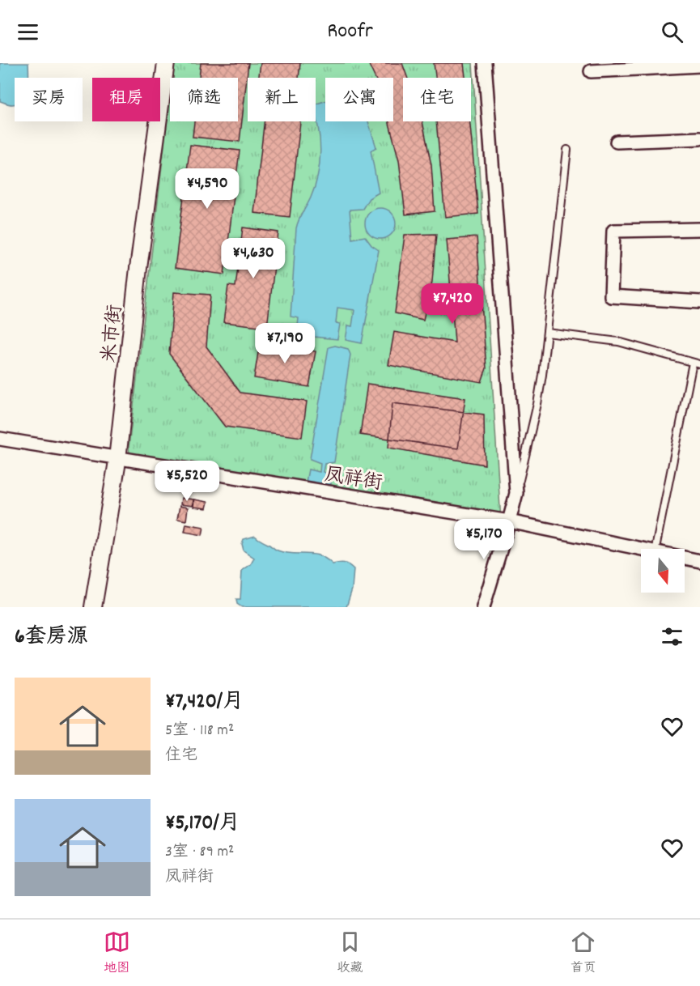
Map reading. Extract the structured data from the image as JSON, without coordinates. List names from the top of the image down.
{
  "streets": {
    "street": ["米市街", "凤祥街"]
  },
  "crossings": [
    ["米市街", "凤祥街"]
  ],
  "north": "bottom",
  "page": {
    "header": "Roofr",
    "chip": [
      "买房",
      "租房",
      "筛选",
      "新上",
      "公寓",
      "住宅"
    ],
    "price": [
      "¥4,590",
      "¥4,630",
      "¥7,420",
      "¥7,190",
      "¥5,520",
      "¥5,170"
    ],
    "heading": "6套房源",
    "list": [
      {
        "name": "¥7,420/月",
        "note": "5室 · 118 m² · 住宅"
      },
      {
        "name": "¥5,170/月",
        "note": "3室 · 89 m² · 凤祥街"
      }
    ],
    "tabs": ["地图", "收藏", "首页"]
  }
}
